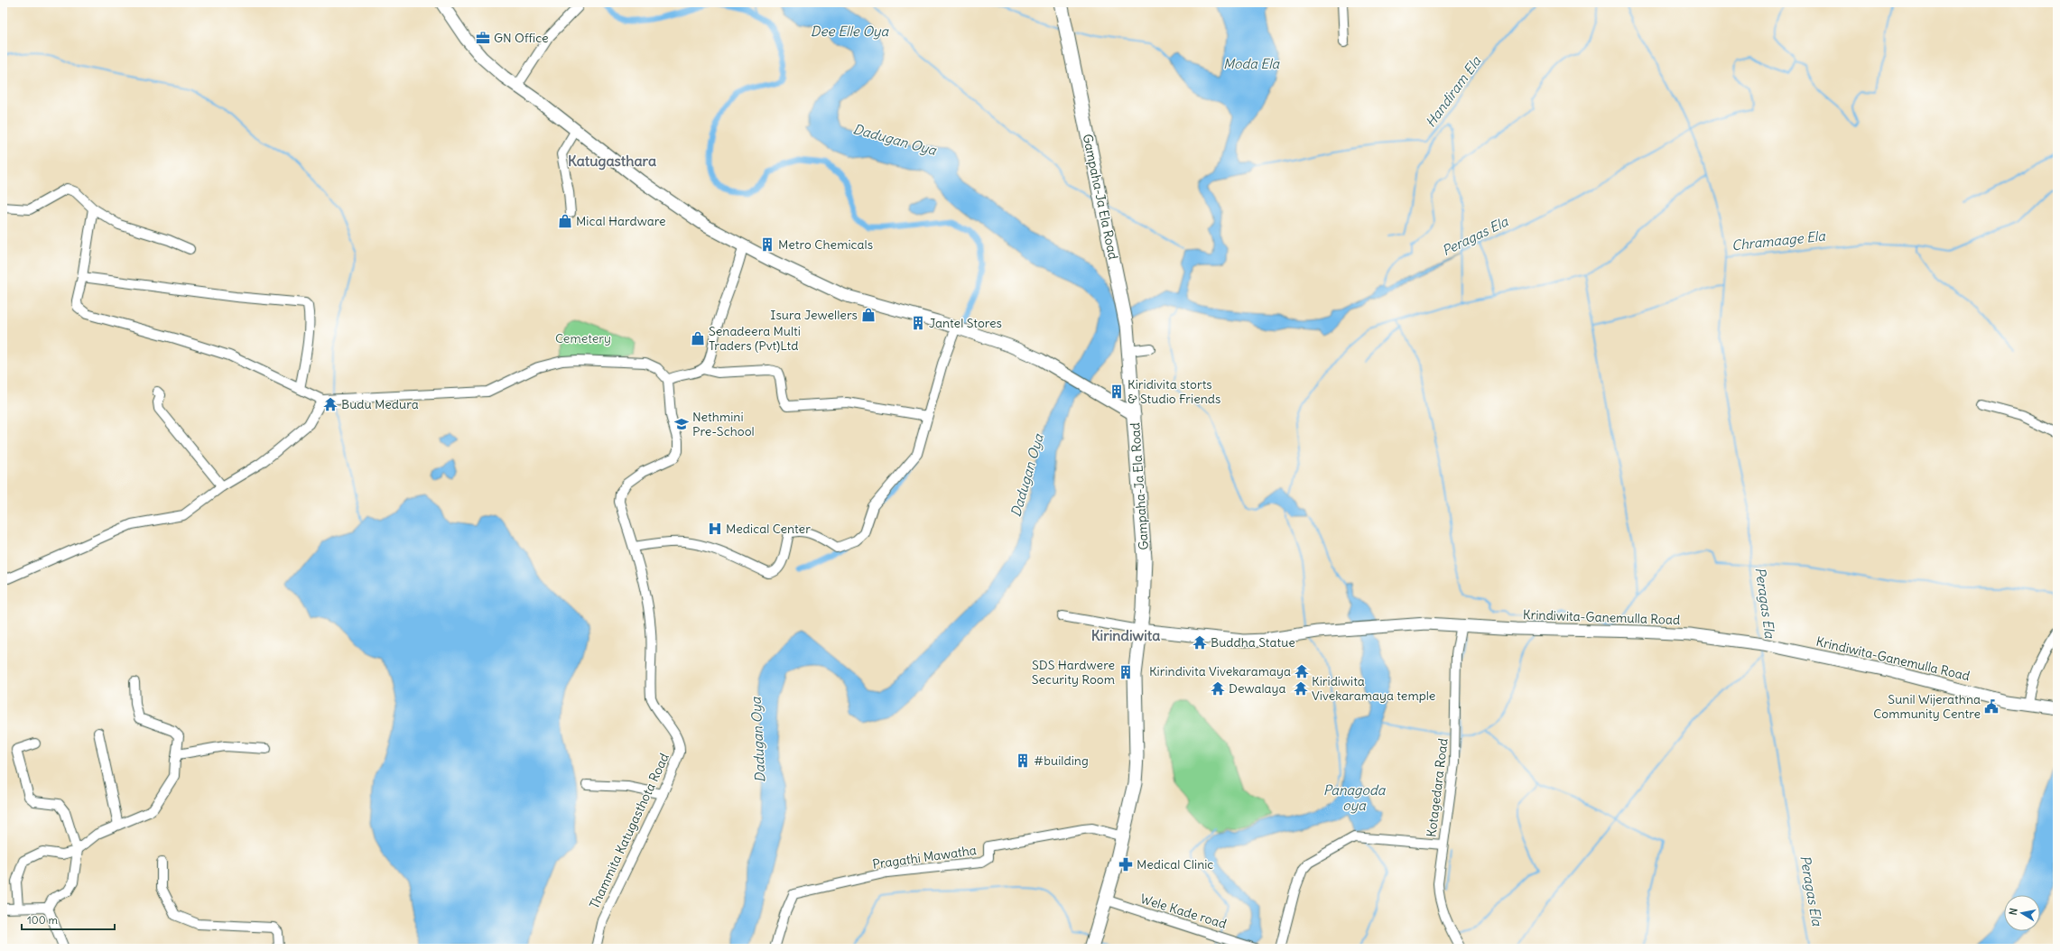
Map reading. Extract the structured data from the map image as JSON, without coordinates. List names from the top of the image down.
{
  "streets": {
    "highway": ["Gampaha-Ja Ela Road"],
    "main road": ["Krindiwita-Ganemulla Road"],
    "street": [
      "Kotagedara Road",
      "Thammita Katugasthota Road",
      "Pragathi Mawatha",
      "Wele Kade road"
    ]
  },
  "crossings": [
    ["Gampaha-Ja Ela Road", "Krindiwita-Ganemulla Road"],
    ["Gampaha-Ja Ela Road", "Pragathi Mawatha"],
    ["Gampaha-Ja Ela Road", "Wele Kade road"],
    ["Krindiwita-Ganemulla Road", "Kotagedara Road"]
  ],
  "districts": ["Katugasthara", "Kirindiwita"],
  "water": [
    "Dee Elle Oya",
    "Moda Ela",
    "Handiram Ela",
    "Dadugan Oya",
    "Peragas Ela",
    "Chramaage Ela",
    "Panagoda oya"
  ],
  "parks": ["Cemetery"],
  "places": {
    "office": ["GN Office"],
    "shop": ["Mical Hardware", "Isura Jewellers", "Senadeera Multi Traders (Pvt)Ltd"],
    "building": [
      "Metro Chemicals",
      "Jantel Stores",
      "Kiridivita storts & Studio Friends",
      "SDS Hardwere Security Room",
      "#building"
    ],
    "temple": [
      "Budu Medura",
      "Buddha Statue",
      "Kirindivita Vivekaramaya",
      "Dewalaya",
      "Kiridiwita Vivekaramaya temple"
    ],
    "school or university": ["Nethmini Pre-School"],
    "hospital": ["Medical Center"],
    "public building": ["Sunil Wijerathna Community Centre"],
    "pharmacy": ["Medical Clinic"]
  },
  "scale_bar": "100 m",
  "north": "left"
}
